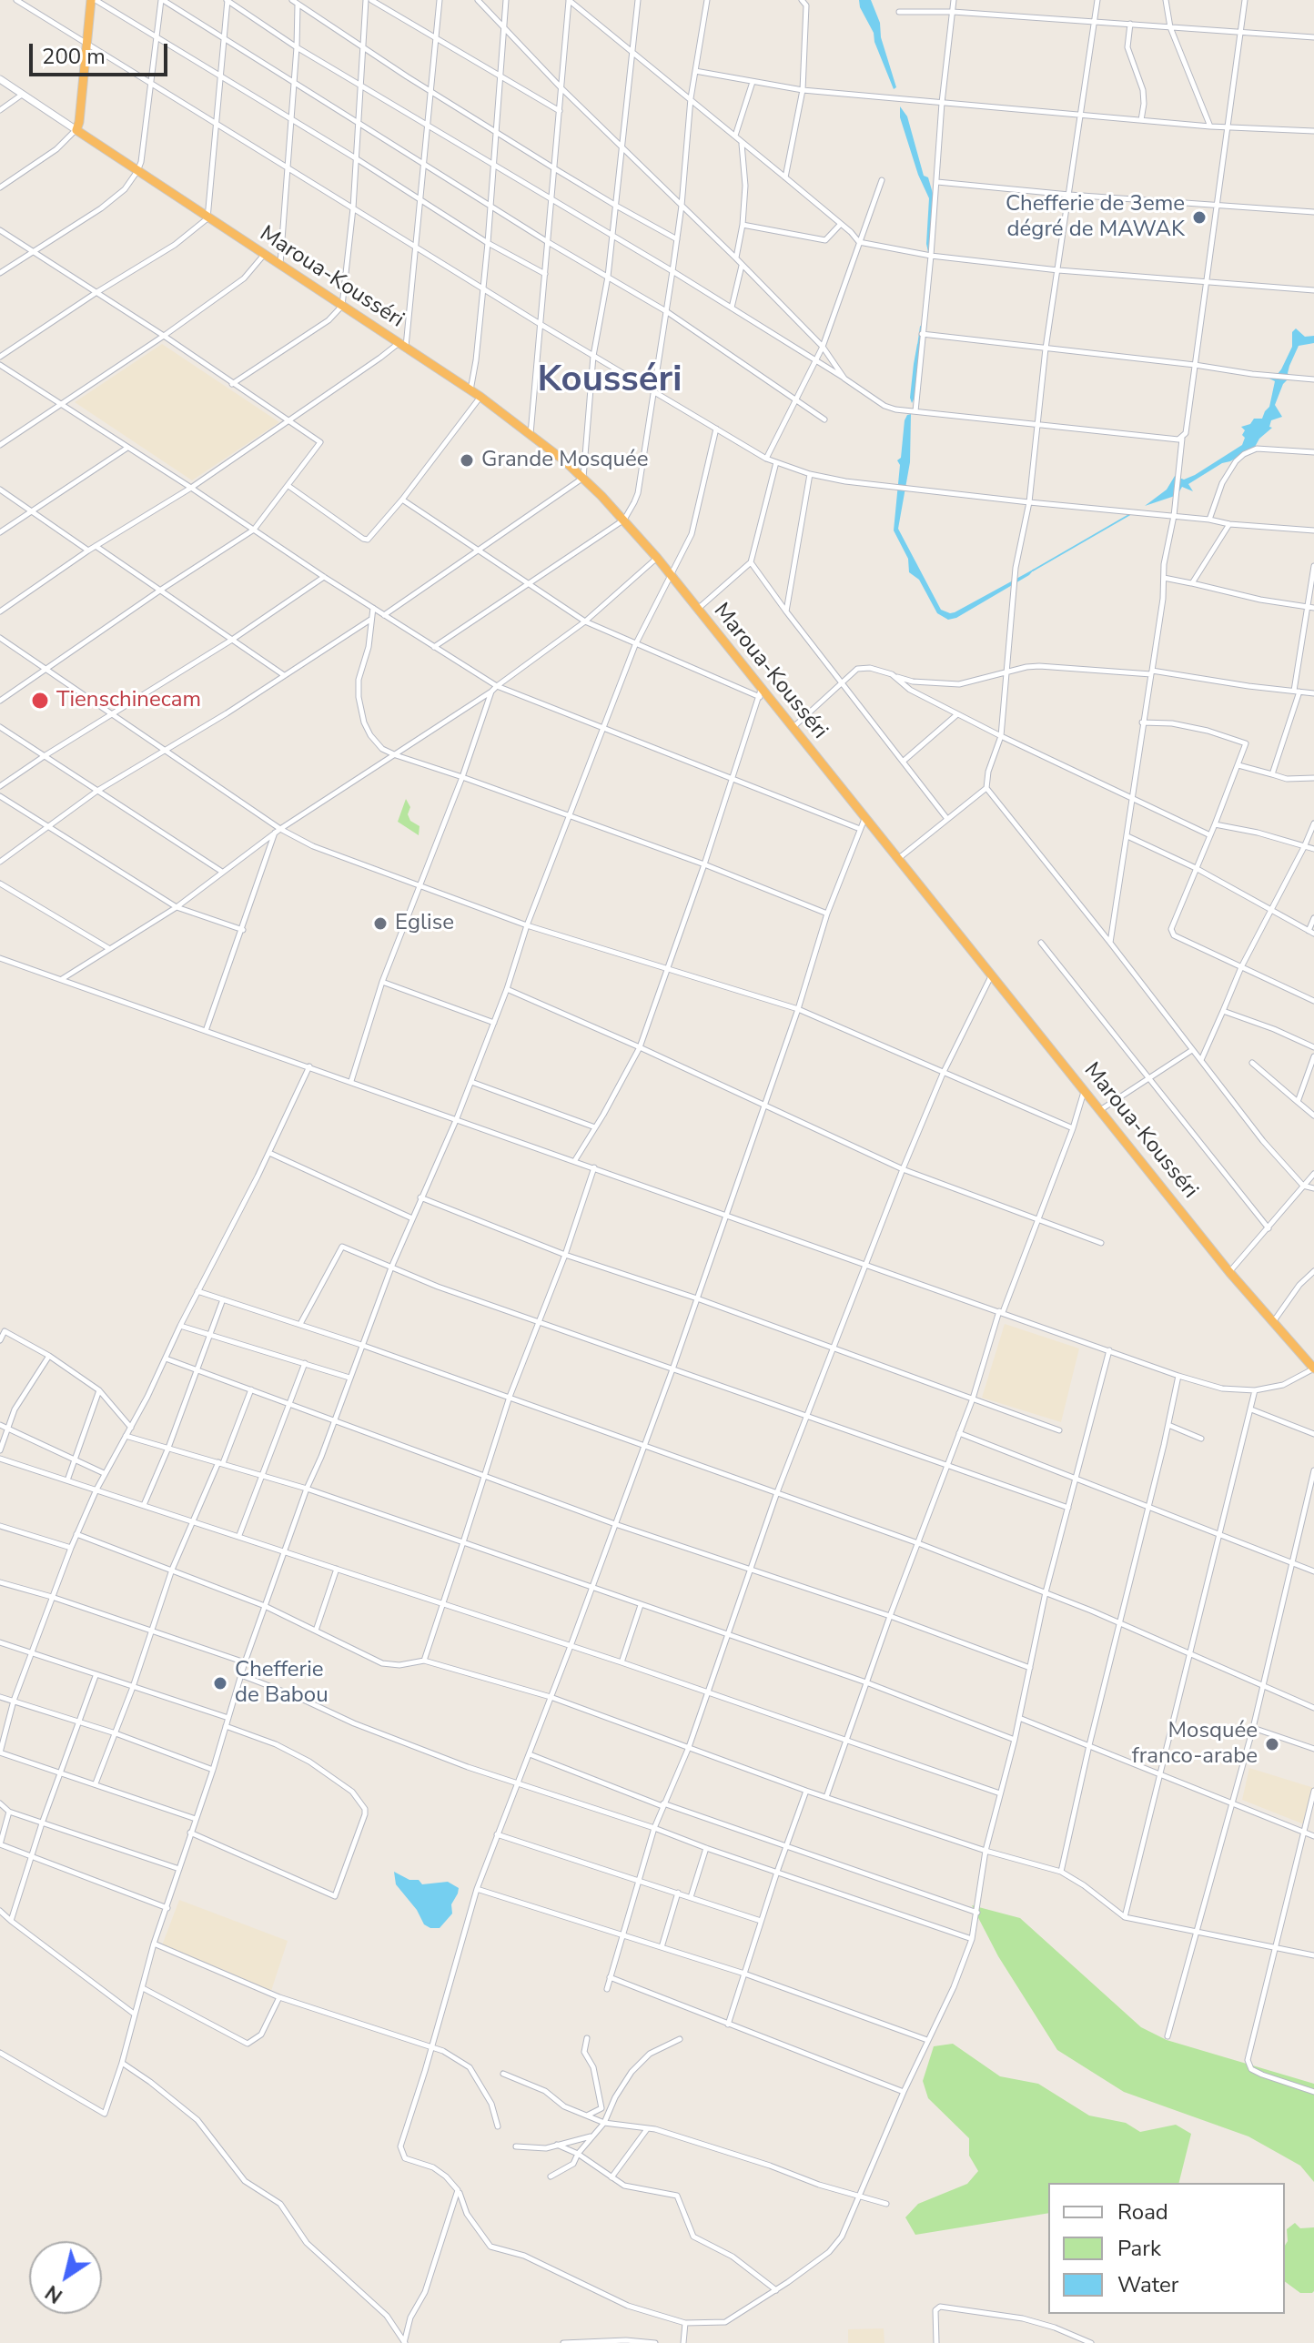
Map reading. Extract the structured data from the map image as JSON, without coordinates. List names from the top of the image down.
{
  "streets": {
    "highway": ["Maroua-Kousséri"]
  },
  "districts": ["Kousséri"],
  "places": [
    "Chefferie de 3eme dégré de MAWAK",
    "Grande Mosquée",
    "Tienschinecam",
    "Eglise",
    "Chefferie de Babou",
    "Mosquée franco-arabe"
  ],
  "legend": ["Road", "Park", "Water"],
  "scale_bar": "200 m",
  "north": "bottom left"
}
